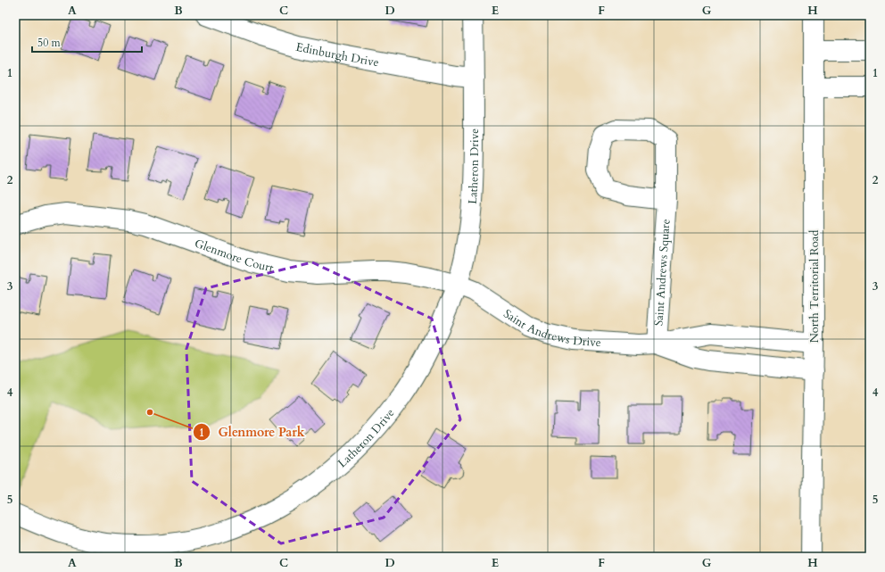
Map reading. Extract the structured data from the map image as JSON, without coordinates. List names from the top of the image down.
{
  "streets": {
    "street": [
      "Edinburgh Drive",
      "Latheron Drive",
      "Glenmore Court",
      "Saint Andrews Square",
      "North Territorial Road",
      "Saint Andrews Drive"
    ]
  },
  "crossings": [
    ["Edinburgh Drive", "Latheron Drive"],
    ["Latheron Drive", "Glenmore Court"],
    ["Latheron Drive", "Saint Andrews Drive"],
    ["Glenmore Court", "Saint Andrews Drive"],
    ["Saint Andrews Square", "Saint Andrews Drive"],
    ["North Territorial Road", "Saint Andrews Drive"]
  ],
  "places": ["Glenmore Park"],
  "scale_bar": "50 m",
  "grid": {
    "columns": [
      "A",
      "B",
      "C",
      "D",
      "E",
      "F",
      "G",
      "H"
    ],
    "rows": [
      "1",
      "2",
      "3",
      "4",
      "5"
    ]
  }
}
